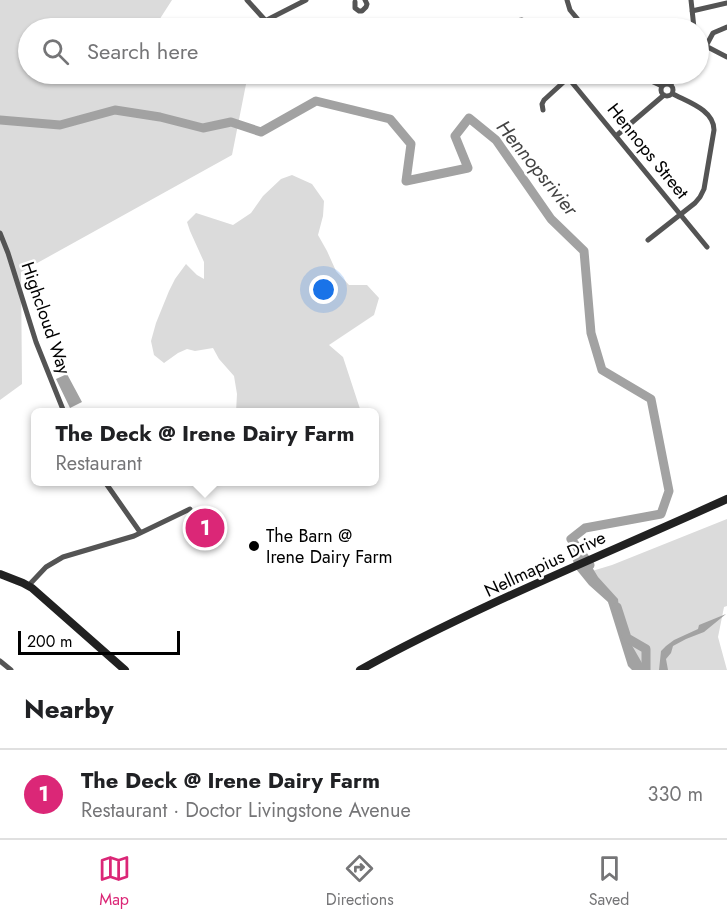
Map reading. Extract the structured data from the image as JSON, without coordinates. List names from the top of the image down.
{
  "streets": {
    "main road": ["Nellmapius Drive"],
    "street": ["Hennops Street", "Highcloud Way"]
  },
  "water": ["Hennopsrivier"],
  "places": ["The Barn @ Irene Dairy Farm"],
  "scale_bar": "200 m",
  "page": {
    "search": "Search here",
    "popup": ["The Deck @ Irene Dairy Farm", "Restaurant"],
    "pins": "1",
    "scale": "200 m",
    "heading": "Nearby",
    "list": [
      {
        "mark": "1",
        "name": "The Deck @ Irene Dairy Farm",
        "note": "Restaurant · Doctor Livingstone Avenue",
        "value": "330 m"
      }
    ],
    "nav": ["Map", "Directions", "Saved"]
  }
}
